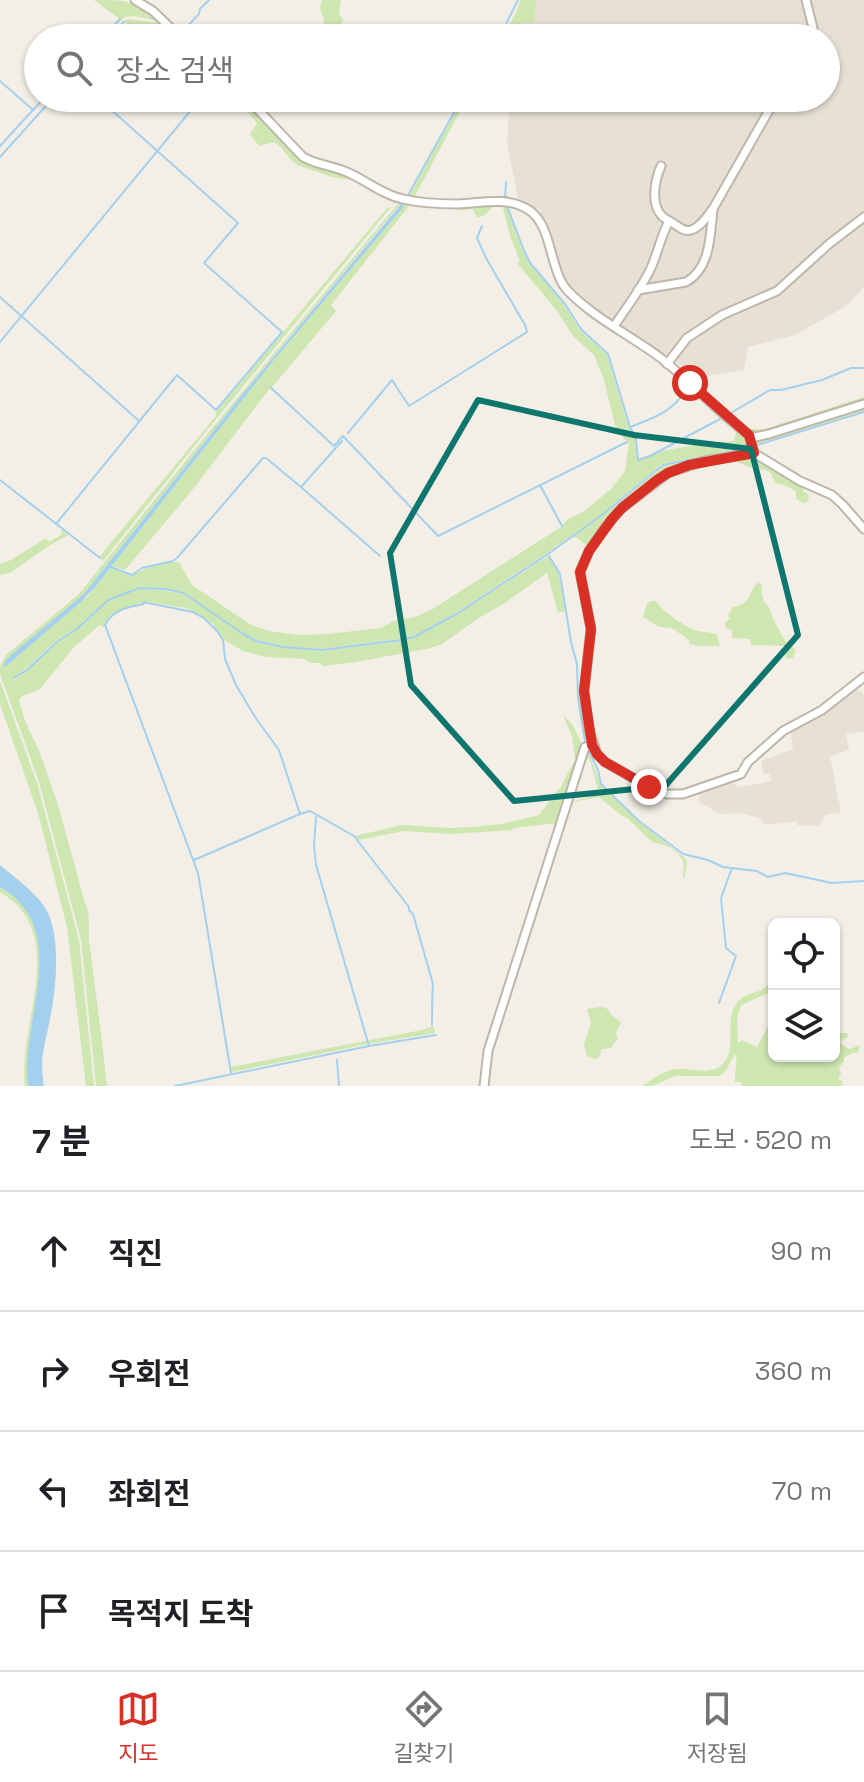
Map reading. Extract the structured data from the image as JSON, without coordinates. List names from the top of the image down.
{
  "page": {
    "search": "장소 검색",
    "heading": ["7 분", "도보 · 520 m"],
    "list": [
      ["직진", "90 m"],
      ["우회전", "360 m"],
      ["좌회전", "70 m"],
      "목적지 도착"
    ],
    "nav": ["지도", "길찾기", "저장됨"]
  }
}
